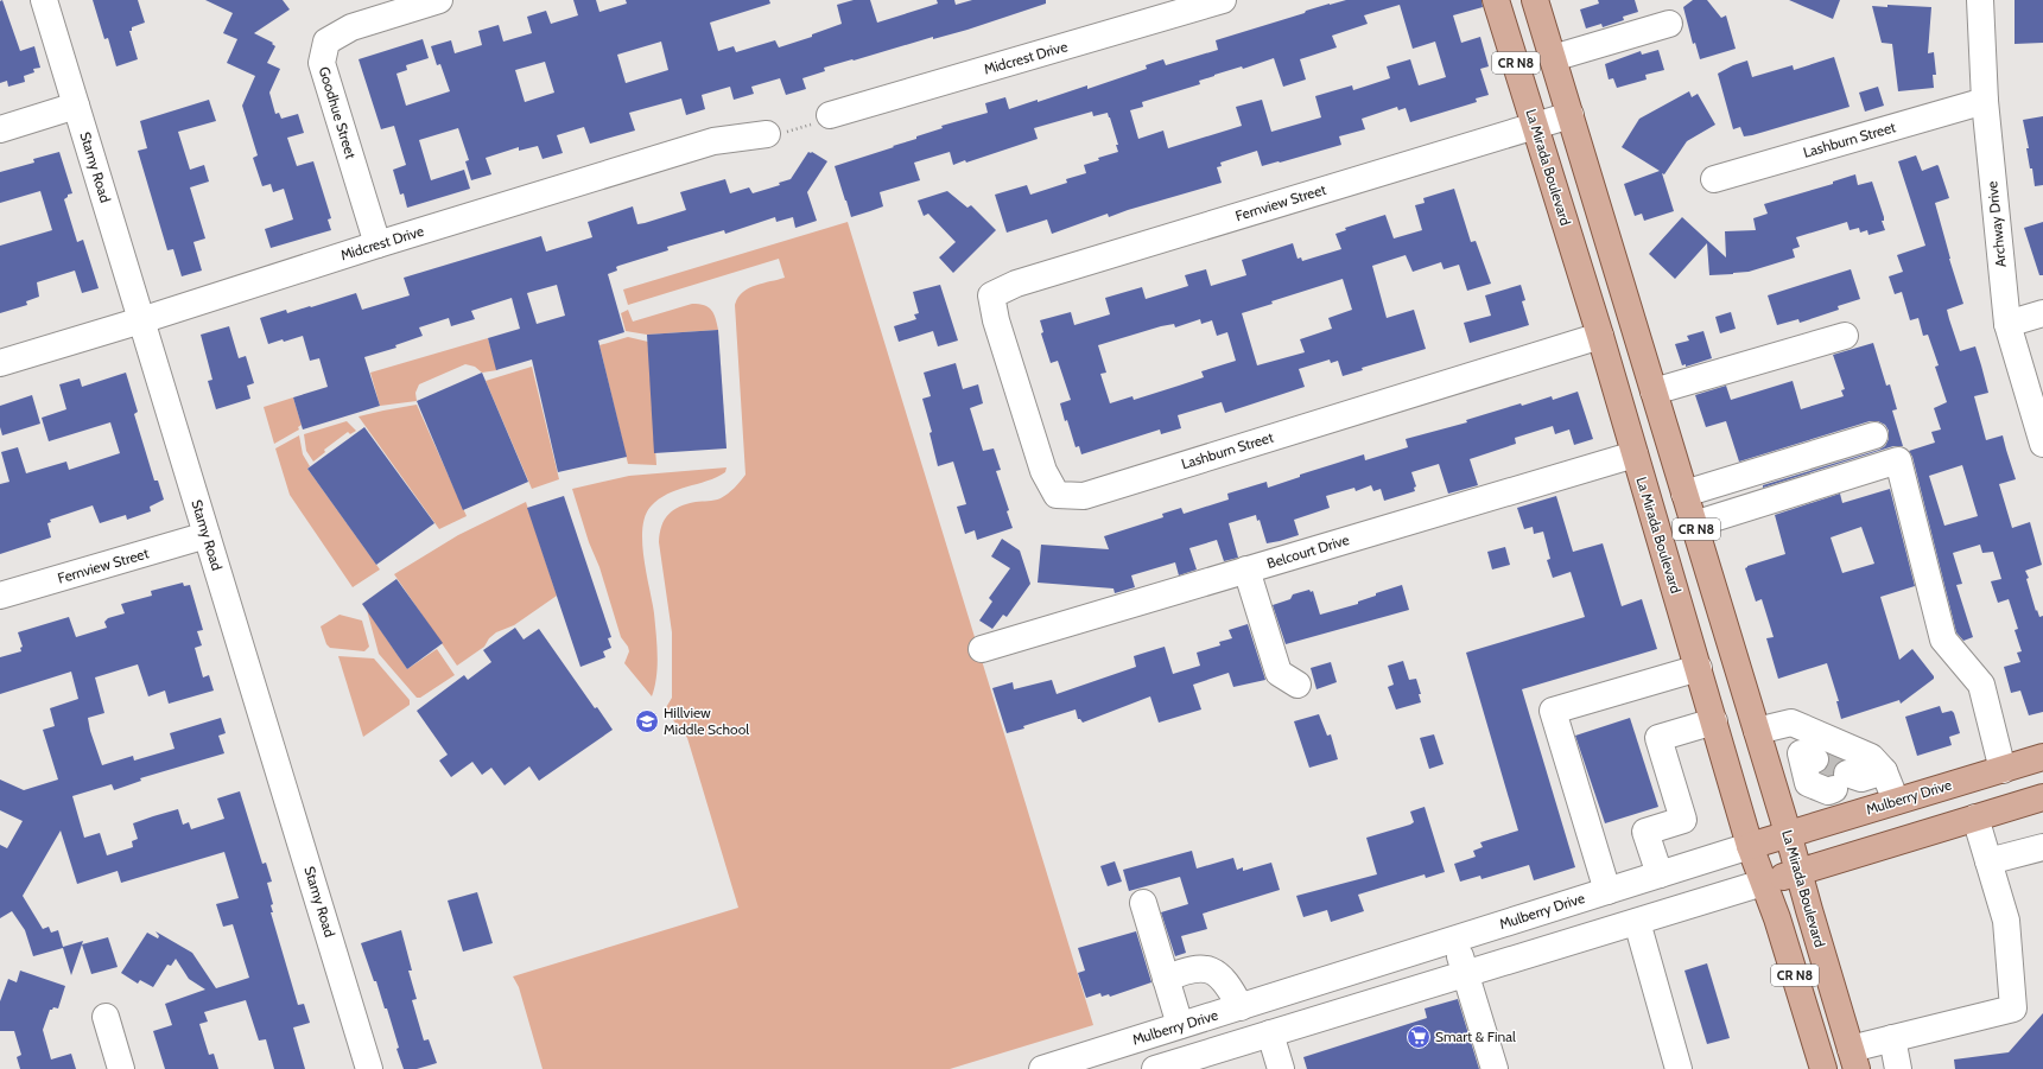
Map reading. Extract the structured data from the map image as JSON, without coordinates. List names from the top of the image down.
{
  "streets": {
    "main road": ["CR N8", "La Mirada Boulevard", "Mulberry Drive"],
    "street": [
      "Midcrest Drive",
      "Goodhue Street",
      "Lashburn Street",
      "Stamy Road",
      "Fernview Street",
      "Archway Drive",
      "Belcourt Drive"
    ]
  },
  "crossings": [
    ["Midcrest Drive", "Goodhue Street"],
    ["Midcrest Drive", "Stamy Road"],
    ["Lashburn Street", "La Mirada Boulevard"],
    ["Lashburn Street", "Fernview Street"],
    ["Lashburn Street", "Archway Drive"],
    ["Stamy Road", "Fernview Street"],
    ["La Mirada Boulevard", "Fernview Street"],
    ["La Mirada Boulevard", "Belcourt Drive"],
    ["La Mirada Boulevard", "Mulberry Drive"]
  ],
  "places": {
    "school or university": ["Hillview Middle School"],
    "supermarket": ["Smart & Final"]
  }
}
